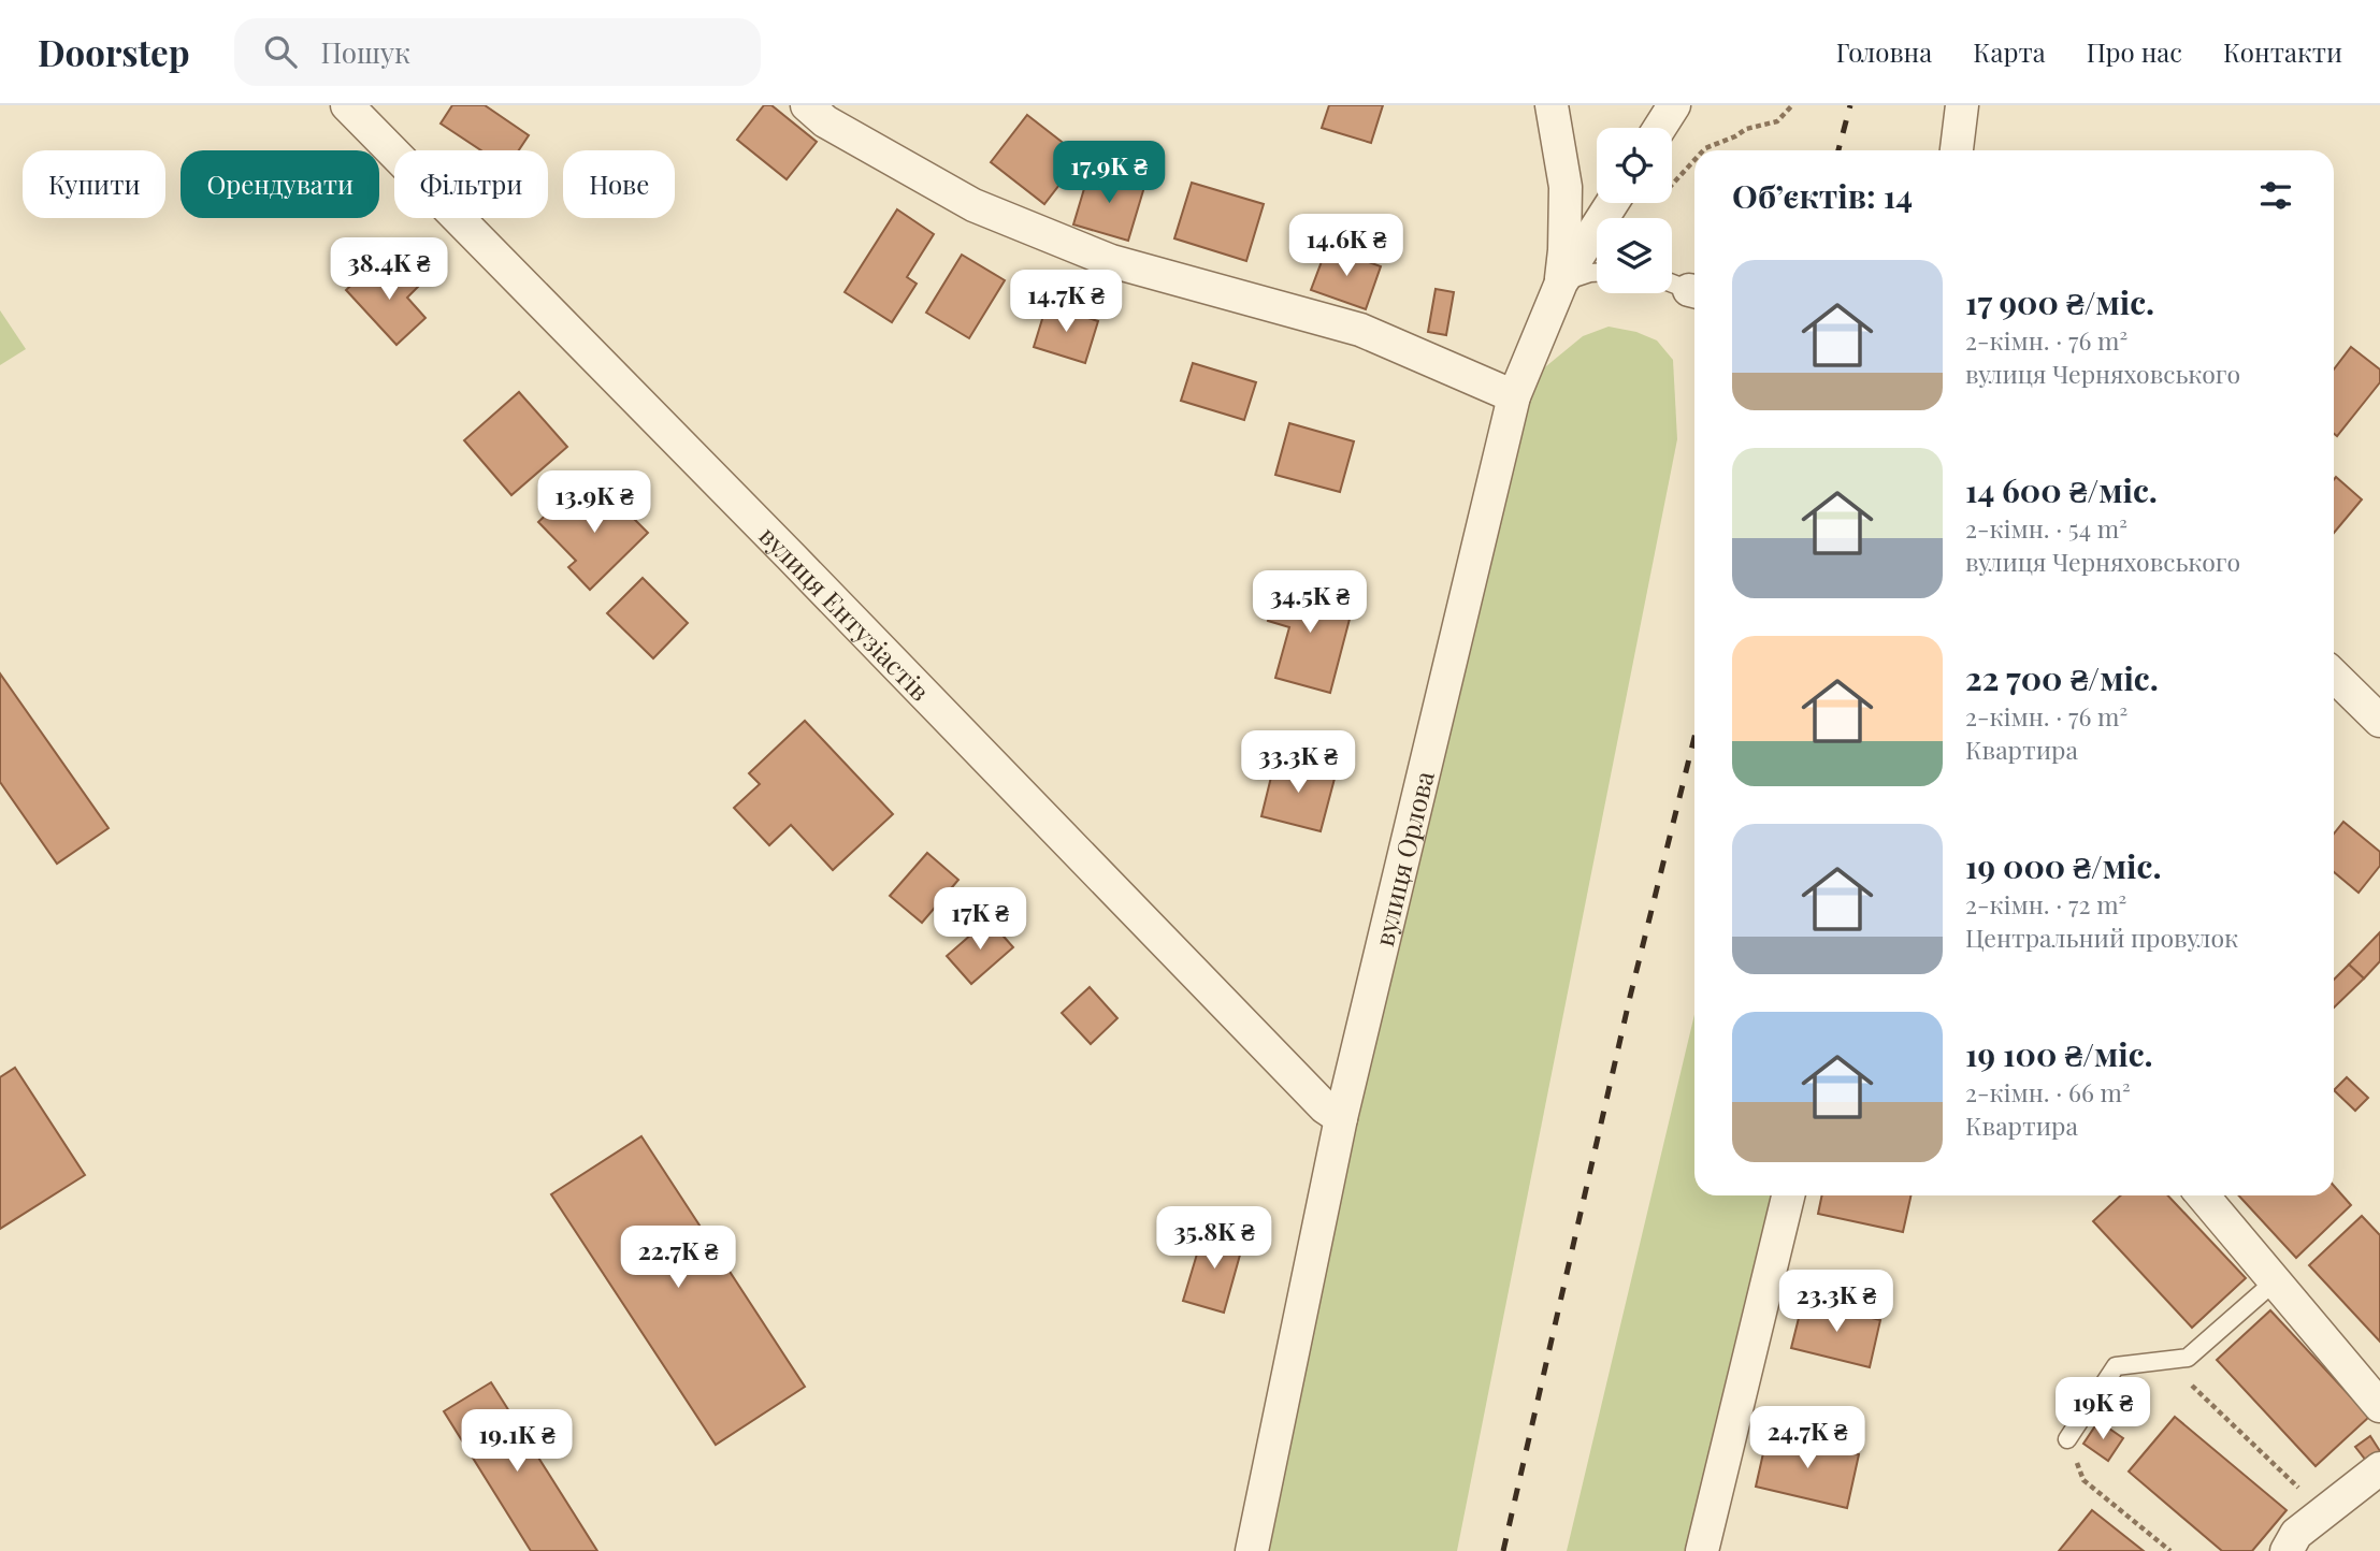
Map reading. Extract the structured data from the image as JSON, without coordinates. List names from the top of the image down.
{
  "streets": {
    "street": ["вулиця Ентузіастів", "вулиця Орлова"]
  },
  "crossings": [
    ["вулиця Ентузіастів", "вулиця Орлова"]
  ],
  "page": {
    "header": "Doorstep",
    "search": "Пошук",
    "nav": [
      "Головна",
      "Карта",
      "Про нас",
      "Контакти"
    ],
    "price": [
      "17.9K ₴",
      "14.6K ₴",
      "38.4K ₴",
      "14.7K ₴",
      "13.9K ₴",
      "34.5K ₴",
      "33.3K ₴",
      "17K ₴",
      "35.8K ₴",
      "22.7K ₴",
      "23.3K ₴",
      "19K ₴",
      "24.7K ₴",
      "19.1K ₴"
    ],
    "chip": [
      "Купити",
      "Орендувати",
      "Фільтри",
      "Нове"
    ],
    "heading": "Об’єктів: 14",
    "list": [
      {
        "name": "17 900 ₴/міс.",
        "note": "2-кімн. · 76 m² · вулиця Черняховського"
      },
      {
        "name": "14 600 ₴/міс.",
        "note": "2-кімн. · 54 m² · вулиця Черняховського"
      },
      {
        "name": "22 700 ₴/міс.",
        "note": "2-кімн. · 76 m² · Квартира"
      },
      {
        "name": "19 000 ₴/міс.",
        "note": "2-кімн. · 72 m² · Центральний провулок"
      },
      {
        "name": "19 100 ₴/міс.",
        "note": "2-кімн. · 66 m² · Квартира"
      }
    ]
  }
}
